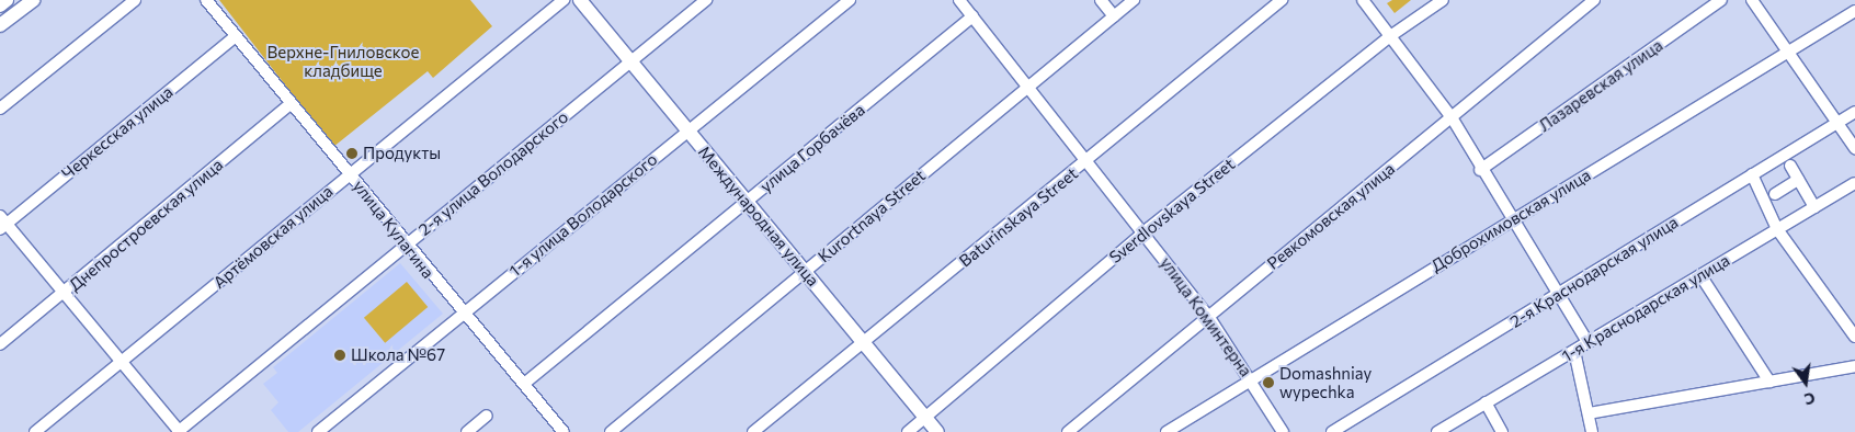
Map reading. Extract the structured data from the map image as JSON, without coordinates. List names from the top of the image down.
{
  "streets": {
    "main road": ["Международная улица"],
    "street": [
      "Лазаревская улица",
      "Черкесская улица",
      "улица Горбачёва",
      "2-я улица Володарского",
      "Sverdlovskaya Street",
      "1-я улица Володарского",
      "Kurortnaya Street",
      "Ревкомовская улица",
      "Baturinskaya Street",
      "Доброхимовская улица",
      "Днепростроевская улица",
      "улица Кулагина",
      "Артёмовская улица",
      "2-я Краснодарская улица",
      "1-я Краснодарская улица",
      "улица Коминтерна"
    ]
  },
  "crossings": [
    ["Черкесская улица", "улица Кулагина"],
    ["улица Горбачёва", "Международная улица"],
    ["улица Горбачёва", "улица Кулагина"],
    ["улица Горбачёва", "улица Коминтерна"],
    ["2-я улица Володарского", "Международная улица"],
    ["2-я улица Володарского", "улица Кулагина"],
    ["Sverdlovskaya Street", "Международная улица"],
    ["Sverdlovskaya Street", "улица Коминтерна"],
    ["1-я улица Володарского", "Международная улица"],
    ["1-я улица Володарского", "улица Кулагина"],
    ["Международная улица", "Kurortnaya Street"],
    ["Международная улица", "Baturinskaya Street"],
    ["Kurortnaya Street", "улица Коминтерна"],
    ["Ревкомовская улица", "улица Коминтерна"],
    ["Baturinskaya Street", "улица Коминтерна"],
    ["Доброхимовская улица", "улица Коминтерна"],
    ["Днепростроевская улица", "улица Кулагина"],
    ["улица Кулагина", "Артёмовская улица"]
  ],
  "parks": ["Верхне-Гниловское кладбище"],
  "places": ["Продукты", "Школа №67", "Domashniay wypechka"],
  "north": "bottom"
}
